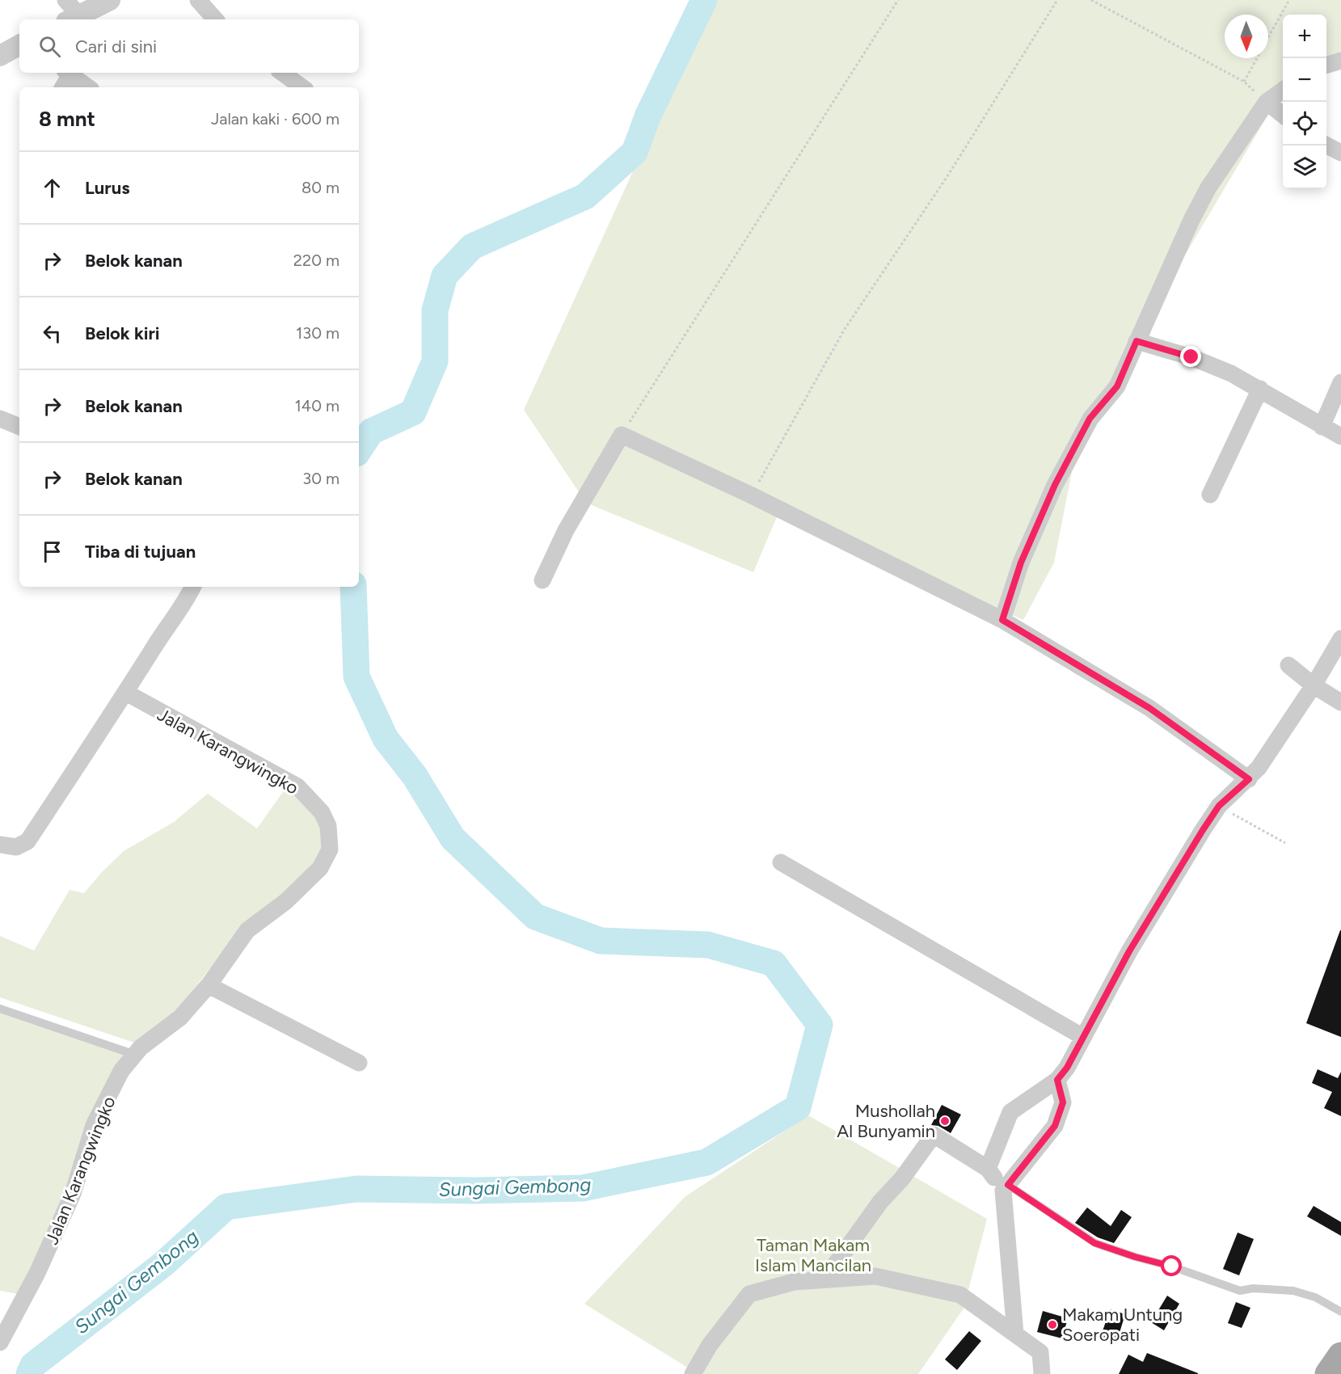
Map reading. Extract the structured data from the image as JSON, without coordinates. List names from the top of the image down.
{
  "streets": {
    "street": ["Jalan Karangwingko"]
  },
  "water": ["Sungai Gembong"],
  "parks": ["Taman Makam Islam Mancilan"],
  "places": ["Mushollah Al Bunyamin", "Makam Untung Soeropati"],
  "north": "bottom",
  "page": {
    "map_buttons": ["+", "−"],
    "search": "Cari di sini",
    "heading": ["8 mnt", "Jalan kaki · 600 m"],
    "list": [
      ["Lurus", "80 m"],
      ["Belok kanan", "220 m"],
      ["Belok kiri", "130 m"],
      ["Belok kanan", "140 m"],
      ["Belok kanan", "30 m"],
      "Tiba di tujuan"
    ]
  }
}
